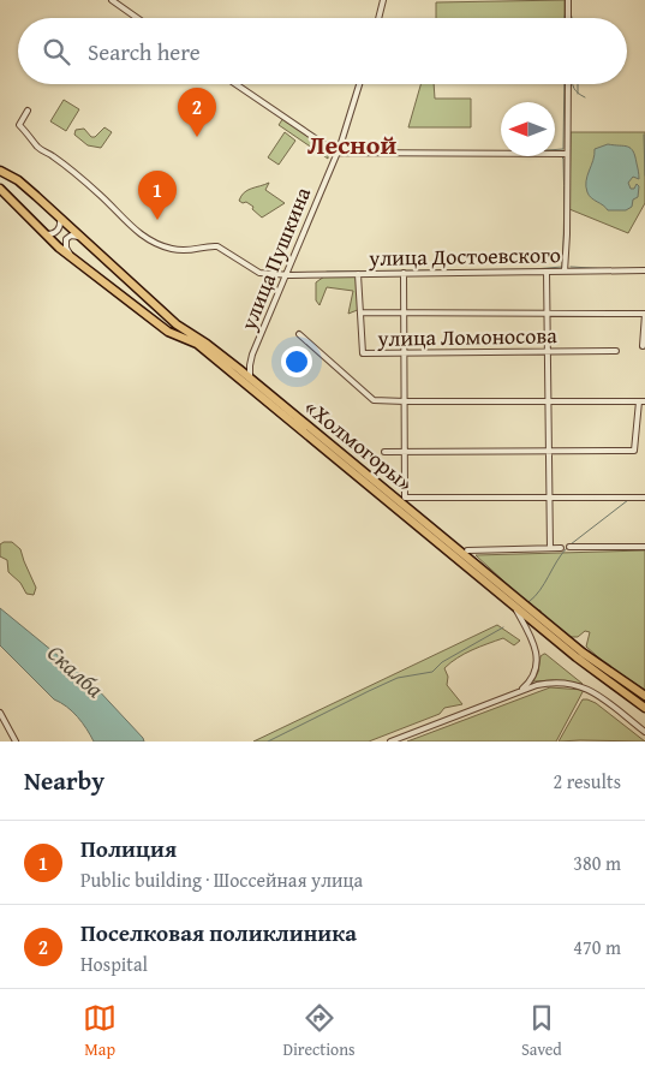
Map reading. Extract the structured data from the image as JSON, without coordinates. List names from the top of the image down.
{
  "streets": {
    "highway": ["«Холмогоры»"],
    "street": ["улица Достоевского", "улица Пушкина", "улица Ломоносова"]
  },
  "crossings": [
    ["улица Достоевского", "улица Пушкина"],
    ["улица Достоевского", "улица Ломоносова"]
  ],
  "districts": ["Лесной"],
  "water": ["Скалба"],
  "north": "left",
  "page": {
    "search": "Search here",
    "pins": ["2", "1"],
    "heading": ["Nearby", "2 results"],
    "list": [
      {
        "mark": "1",
        "name": "Полиция",
        "note": "Public building · Шоссейная улица",
        "value": "380 m"
      },
      {
        "mark": "2",
        "name": "Поселковая поликлиника",
        "note": "Hospital",
        "value": "470 m"
      }
    ],
    "nav": ["Map", "Directions", "Saved"]
  }
}
